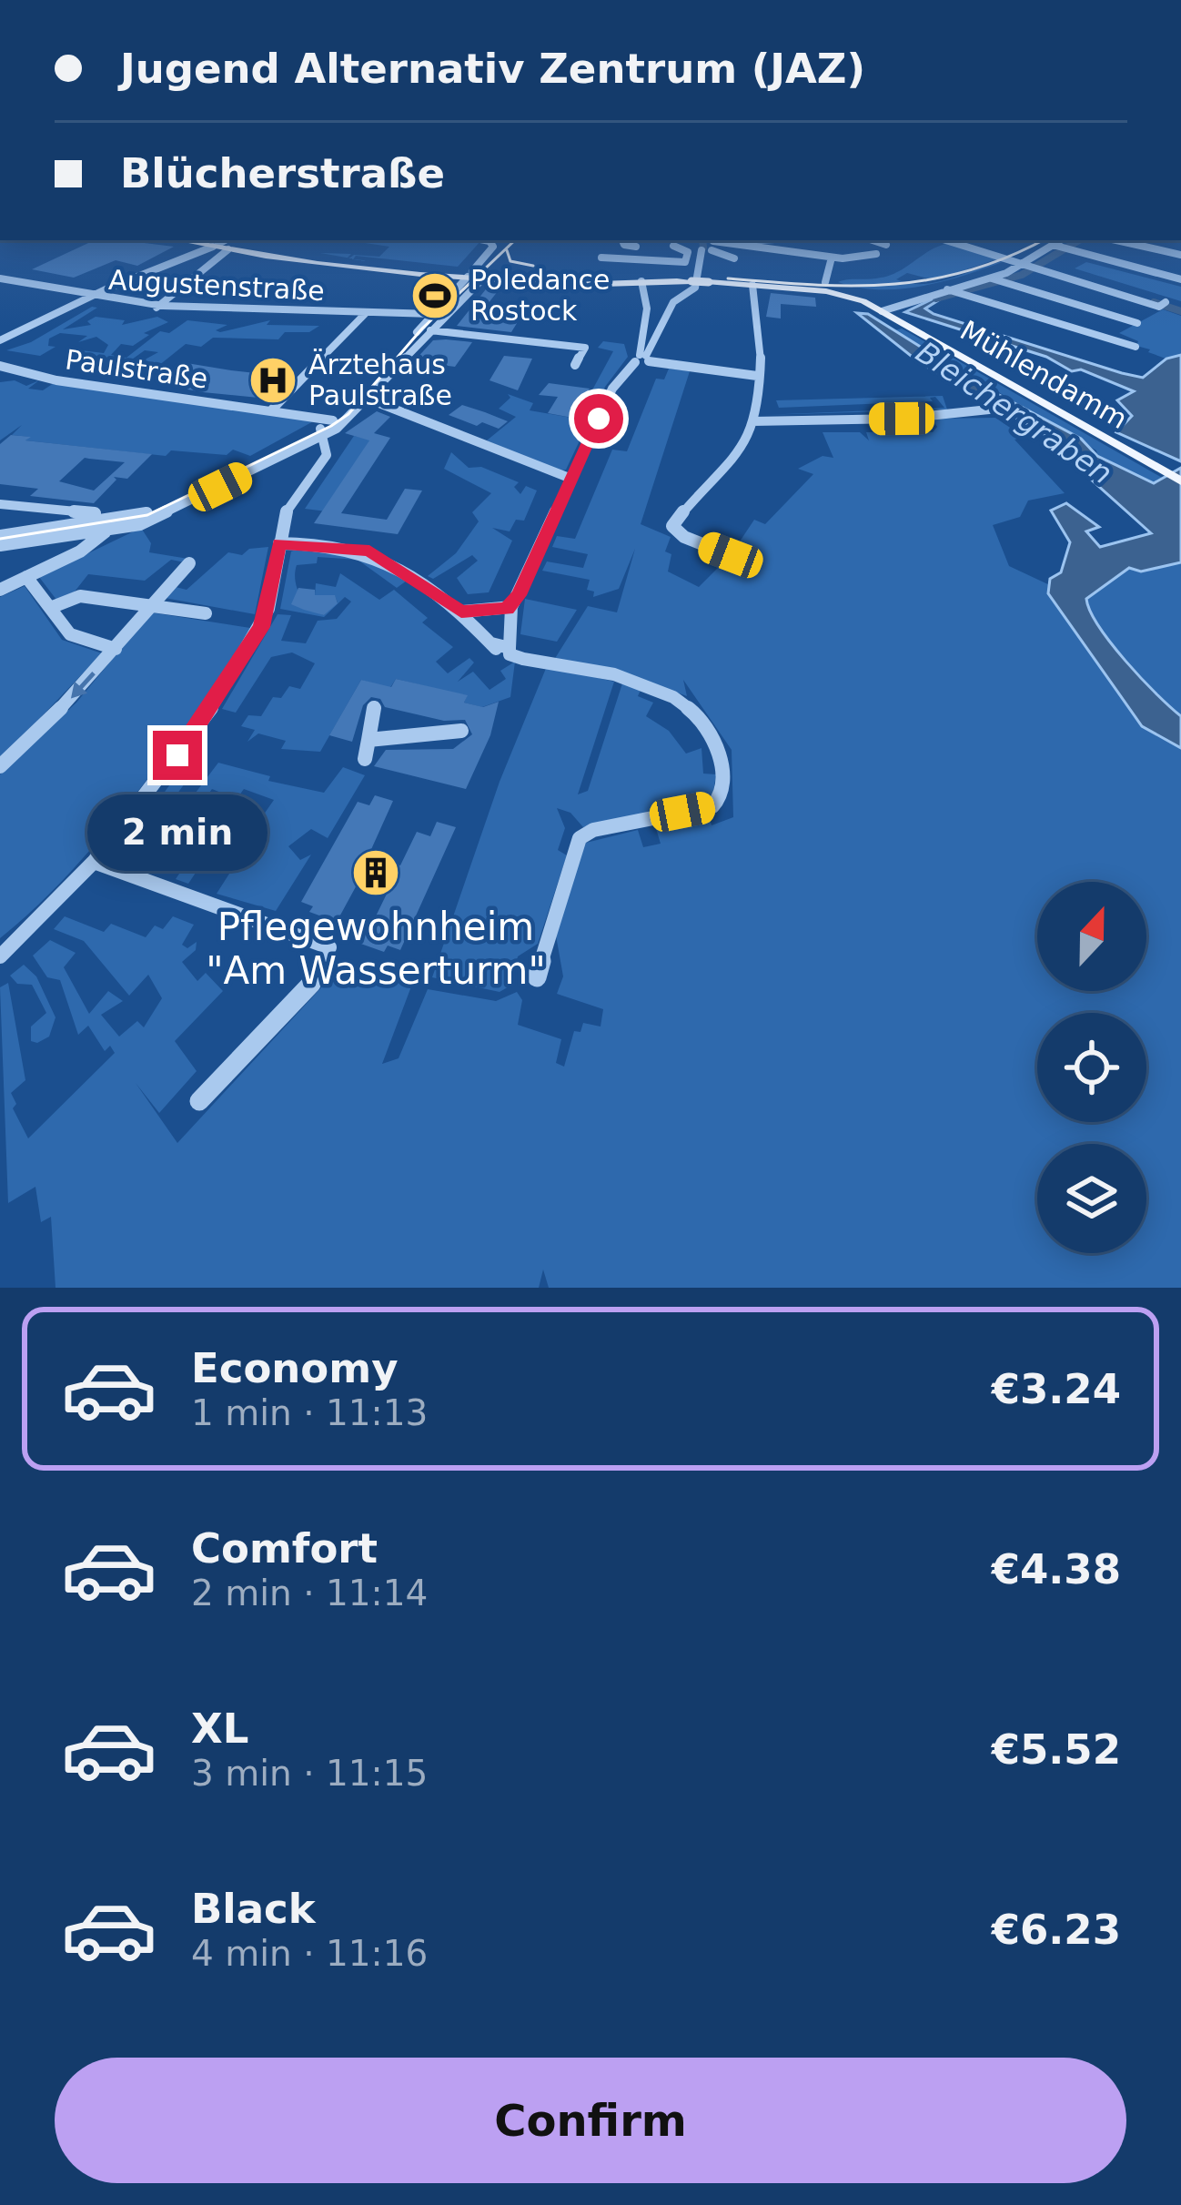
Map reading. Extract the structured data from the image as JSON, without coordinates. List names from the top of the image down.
{
  "streets": {
    "main road": ["Mühlendamm"],
    "street": ["Augustenstraße", "Paulstraße"]
  },
  "water": ["Bleichergraben"],
  "places": {
    "sports": ["Poledance Rostock"],
    "hospital": ["Ärztehaus Paulstraße"],
    "building": ["Pflegewohnheim \"Am Wasserturm\""]
  },
  "north": "top",
  "page": {
    "banner": ["Jugend Alternativ Zentrum (JAZ)", "Blücherstraße"],
    "bubble": "2 min",
    "list": [
      {
        "name": "Economy",
        "note": "1 min · 11:13",
        "value": "€3.24"
      },
      {
        "name": "Comfort",
        "note": "2 min · 11:14",
        "value": "€4.38"
      },
      {
        "name": "XL",
        "note": "3 min · 11:15",
        "value": "€5.52"
      },
      {
        "name": "Black",
        "note": "4 min · 11:16",
        "value": "€6.23"
      }
    ],
    "buttons": "Confirm"
  }
}
